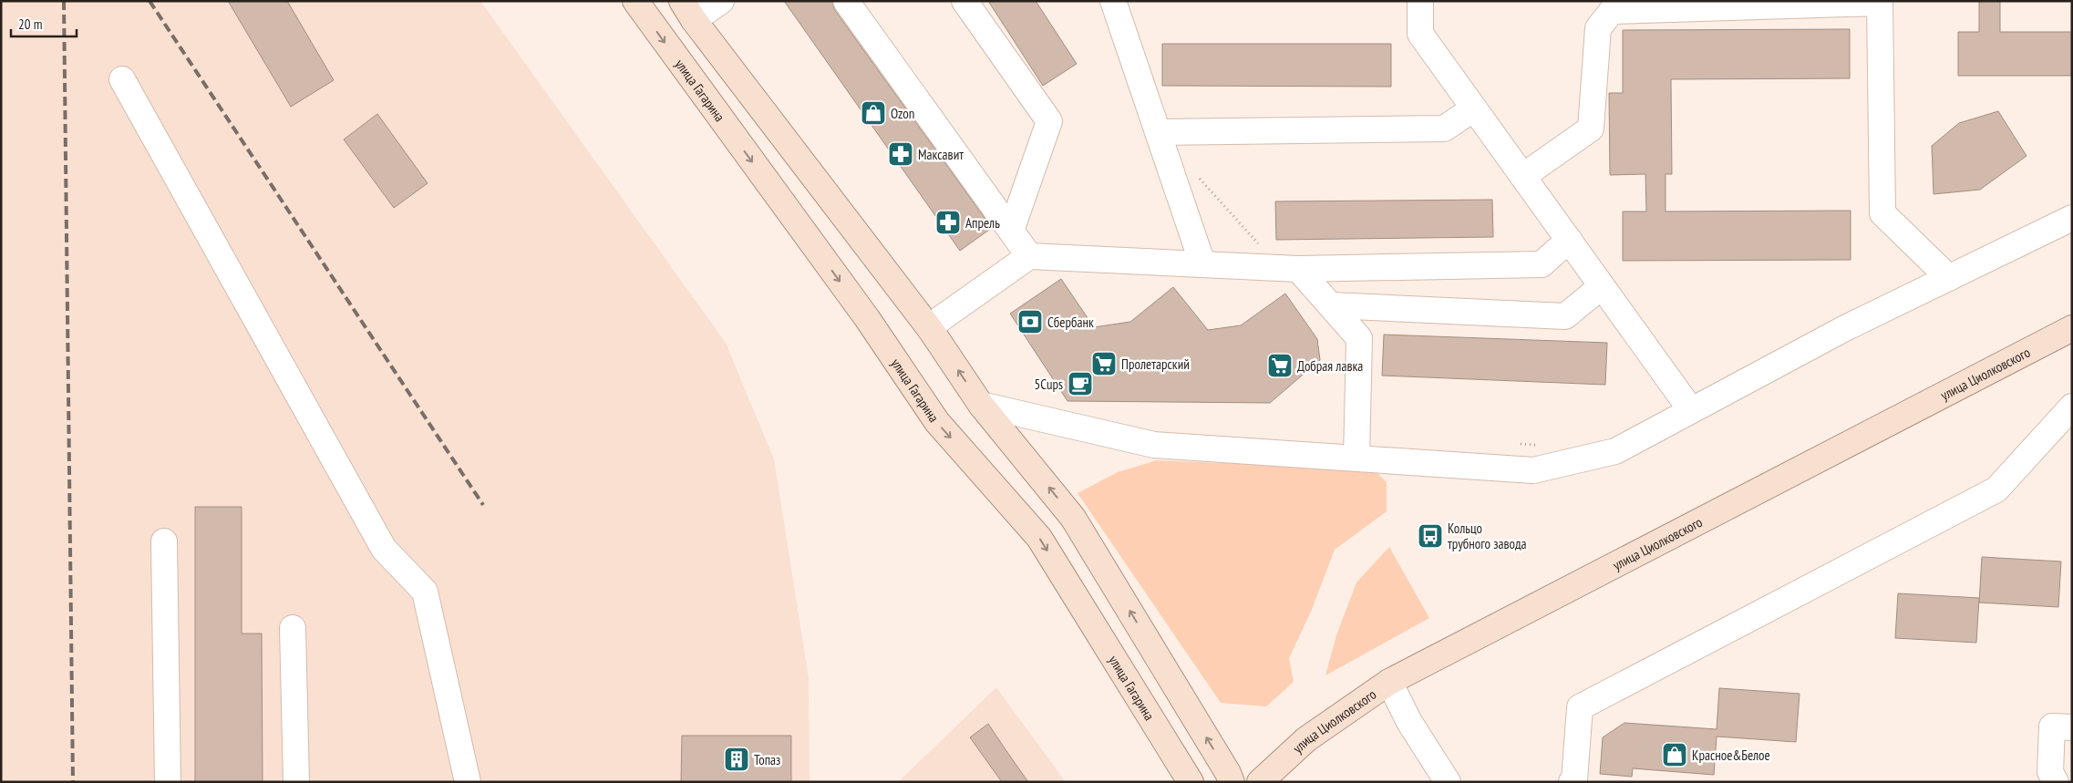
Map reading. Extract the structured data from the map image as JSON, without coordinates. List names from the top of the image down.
{
  "streets": {
    "main road": ["улица Гагарина", "улица Циолковского"]
  },
  "places": {
    "shop": ["Ozon", "Красное&Белое"],
    "pharmacy": ["Максавит", "Апрель"],
    "bank": ["Сбербанк"],
    "supermarket": ["Пролетарский", "Добрая лавка"],
    "cafe": ["5Cups"],
    "bus stop": ["Кольцо трубного завода"],
    "building": ["Топаз"]
  },
  "scale_bar": "20 m"
}
